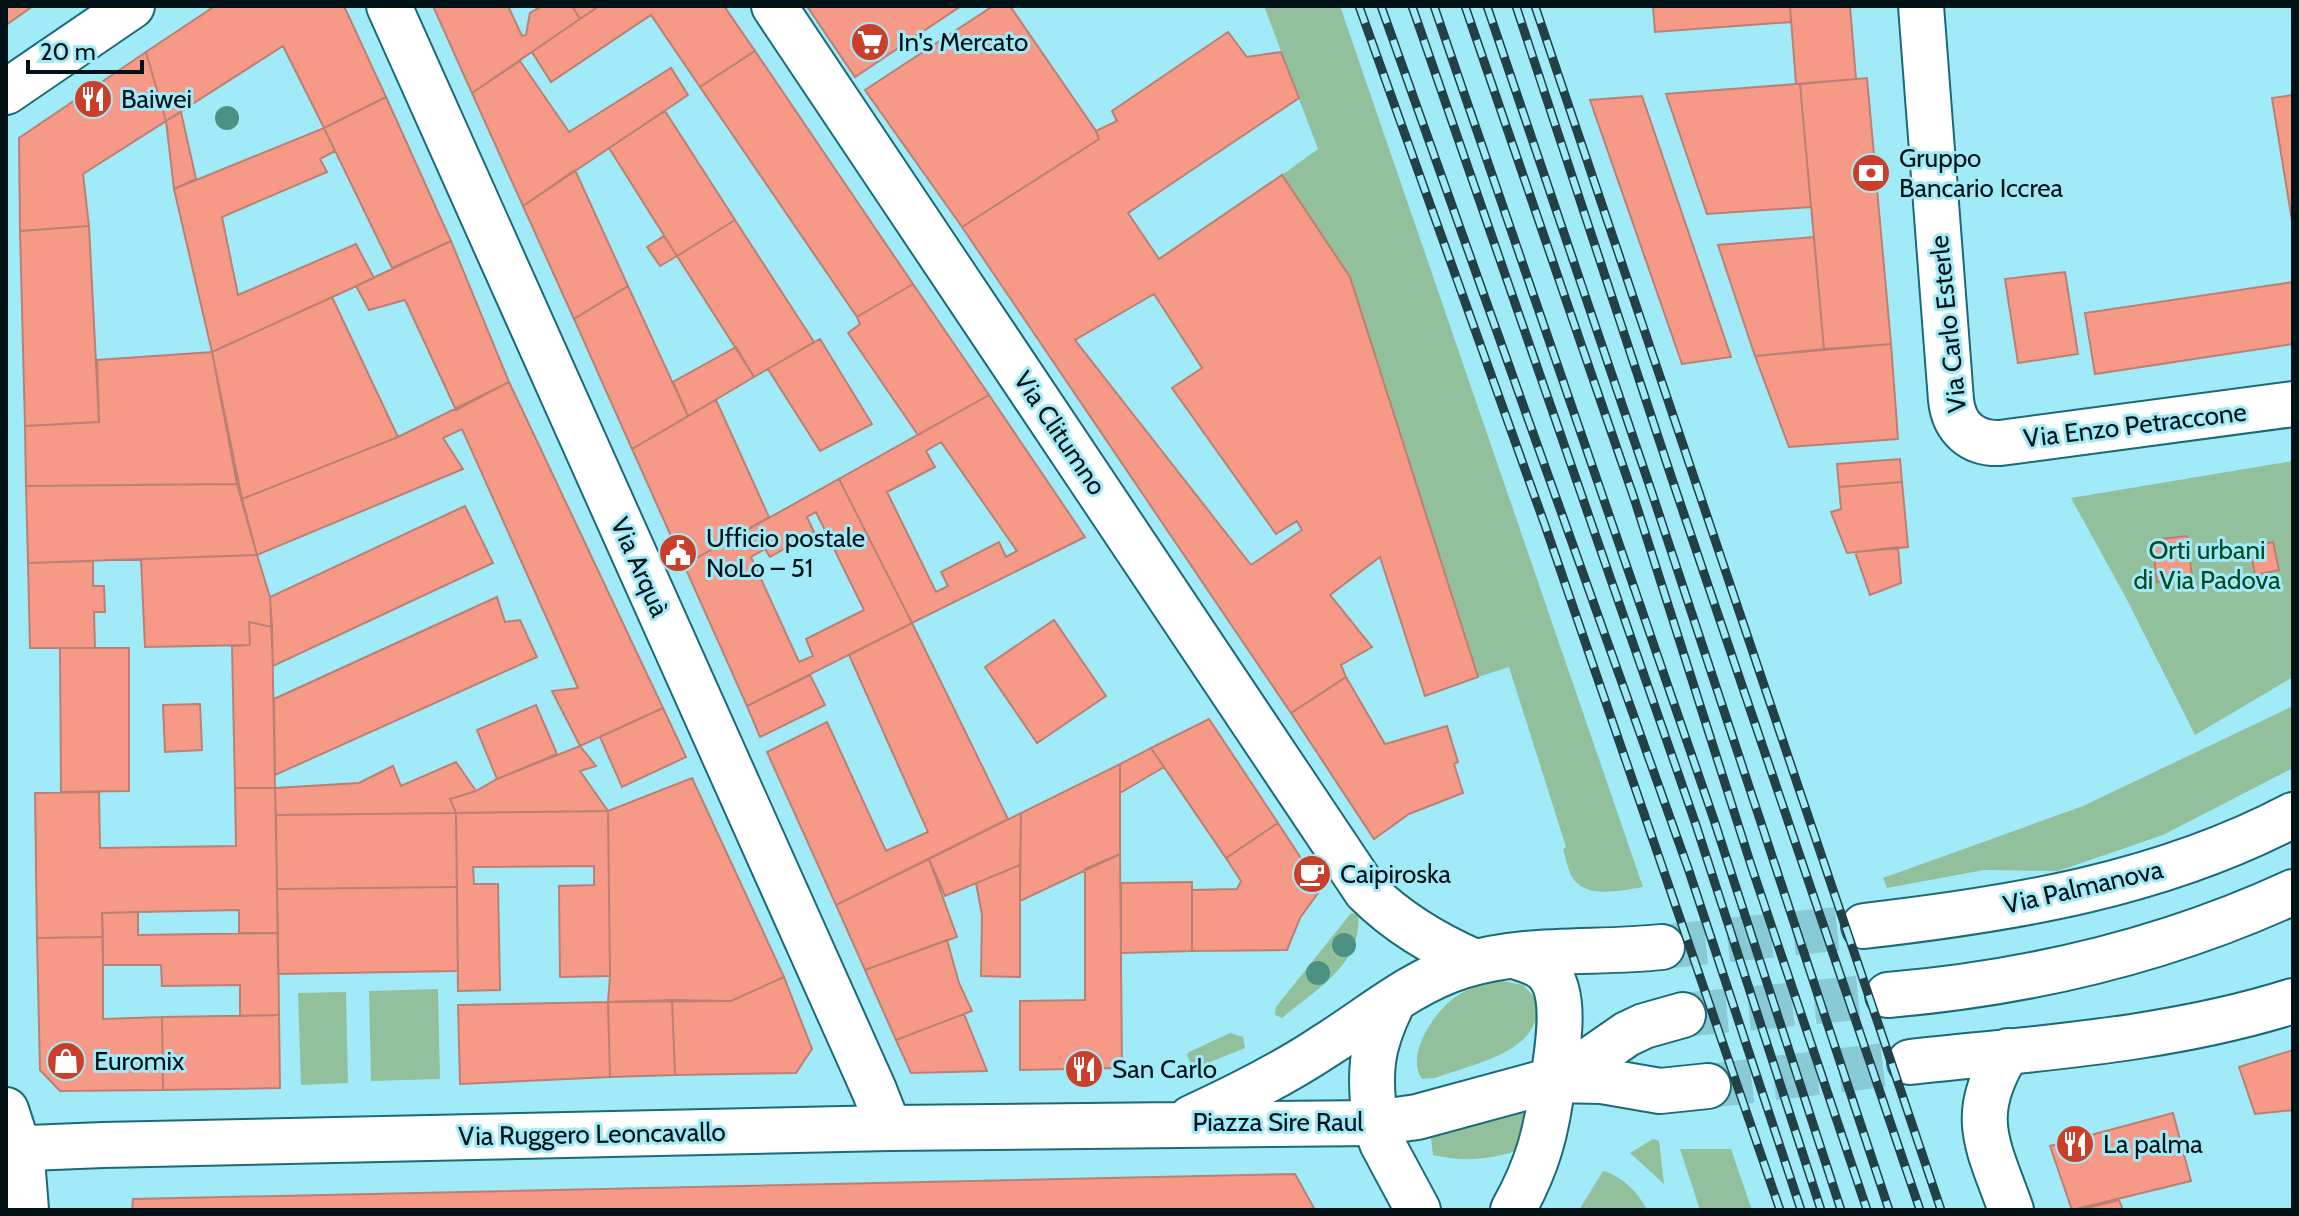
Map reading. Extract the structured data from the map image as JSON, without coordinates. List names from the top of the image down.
{
  "streets": {
    "street": [
      "Via Carlo Esterle",
      "Via Enzo Petraccone",
      "Via Clitumno",
      "Via Arquà",
      "Via Palmanova",
      "Piazza Sire Raul",
      "Via Ruggero Leoncavallo"
    ]
  },
  "crossings": [
    ["Via Carlo Esterle", "Via Enzo Petraccone"],
    ["Via Clitumno", "Piazza Sire Raul"],
    ["Via Arquà", "Via Ruggero Leoncavallo"],
    ["Piazza Sire Raul", "Via Ruggero Leoncavallo"]
  ],
  "parks": ["Orti urbani di Via Padova"],
  "places": {
    "supermarket": ["In's Mercato"],
    "restaurant": ["Baiwei", "San Carlo", "La palma"],
    "bank": ["Gruppo Bancario Iccrea"],
    "public building": ["Ufficio postale NoLo – 51"],
    "cafe": ["Caipiroska"],
    "shop": ["Euromix"]
  },
  "scale_bar": "20 m"
}
